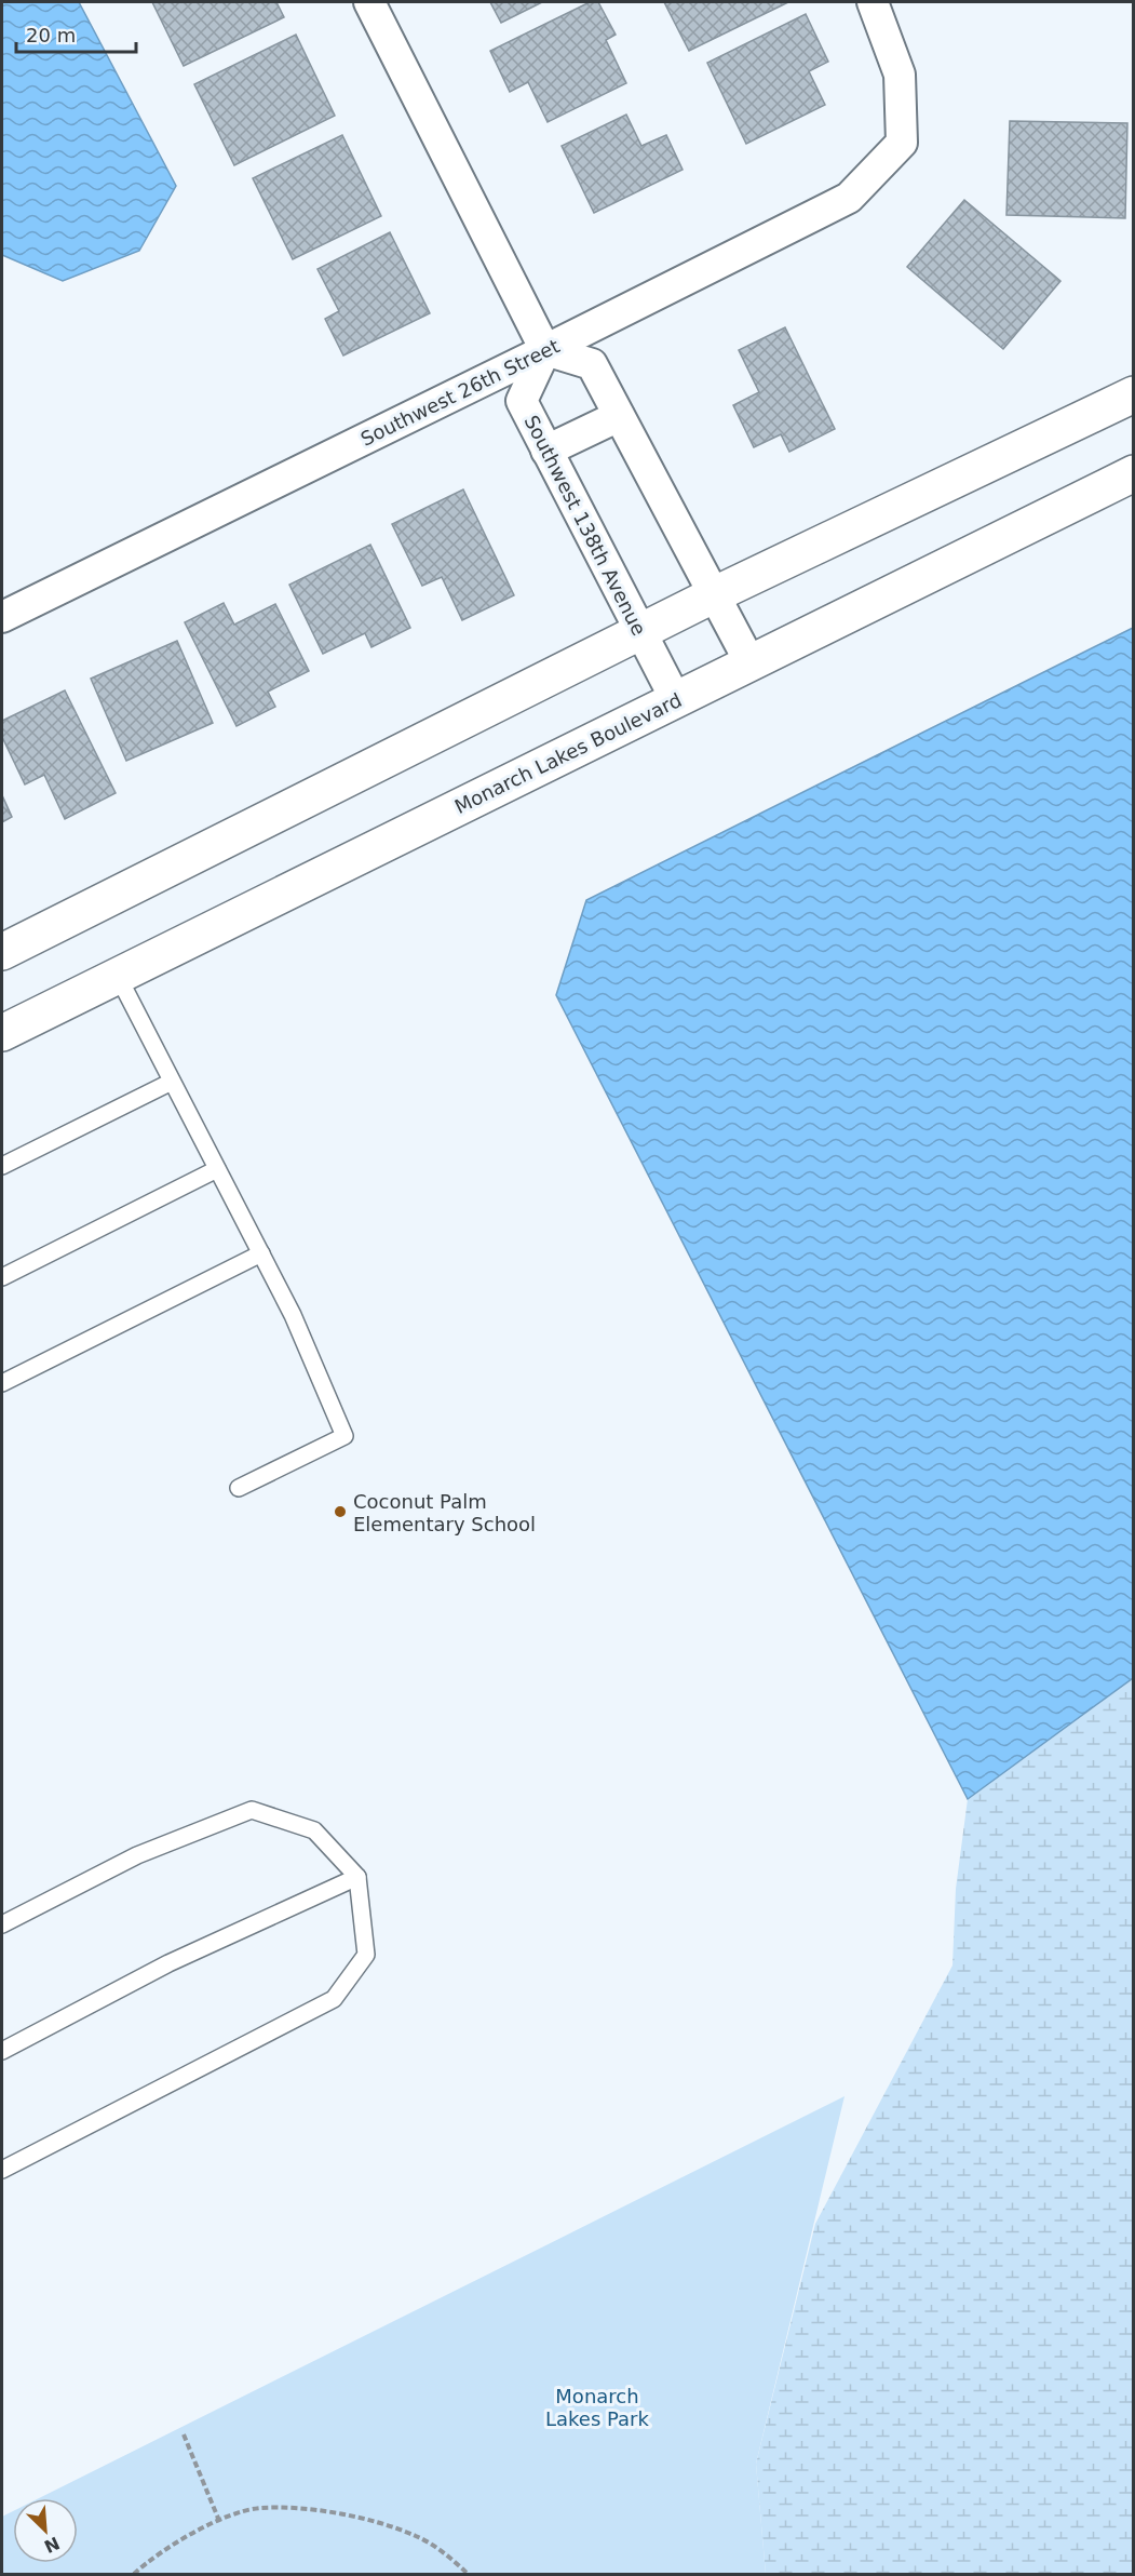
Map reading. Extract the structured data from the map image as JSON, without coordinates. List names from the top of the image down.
{
  "streets": {
    "street": ["Southwest 26th Street", "Southwest 138th Avenue", "Monarch Lakes Boulevard"]
  },
  "crossings": [
    ["Southwest 26th Street", "Southwest 138th Avenue"],
    ["Southwest 138th Avenue", "Monarch Lakes Boulevard"]
  ],
  "parks": ["Monarch Lakes Park"],
  "places": ["Coconut Palm Elementary School"],
  "scale_bar": "20 m",
  "north": "bottom right"
}
